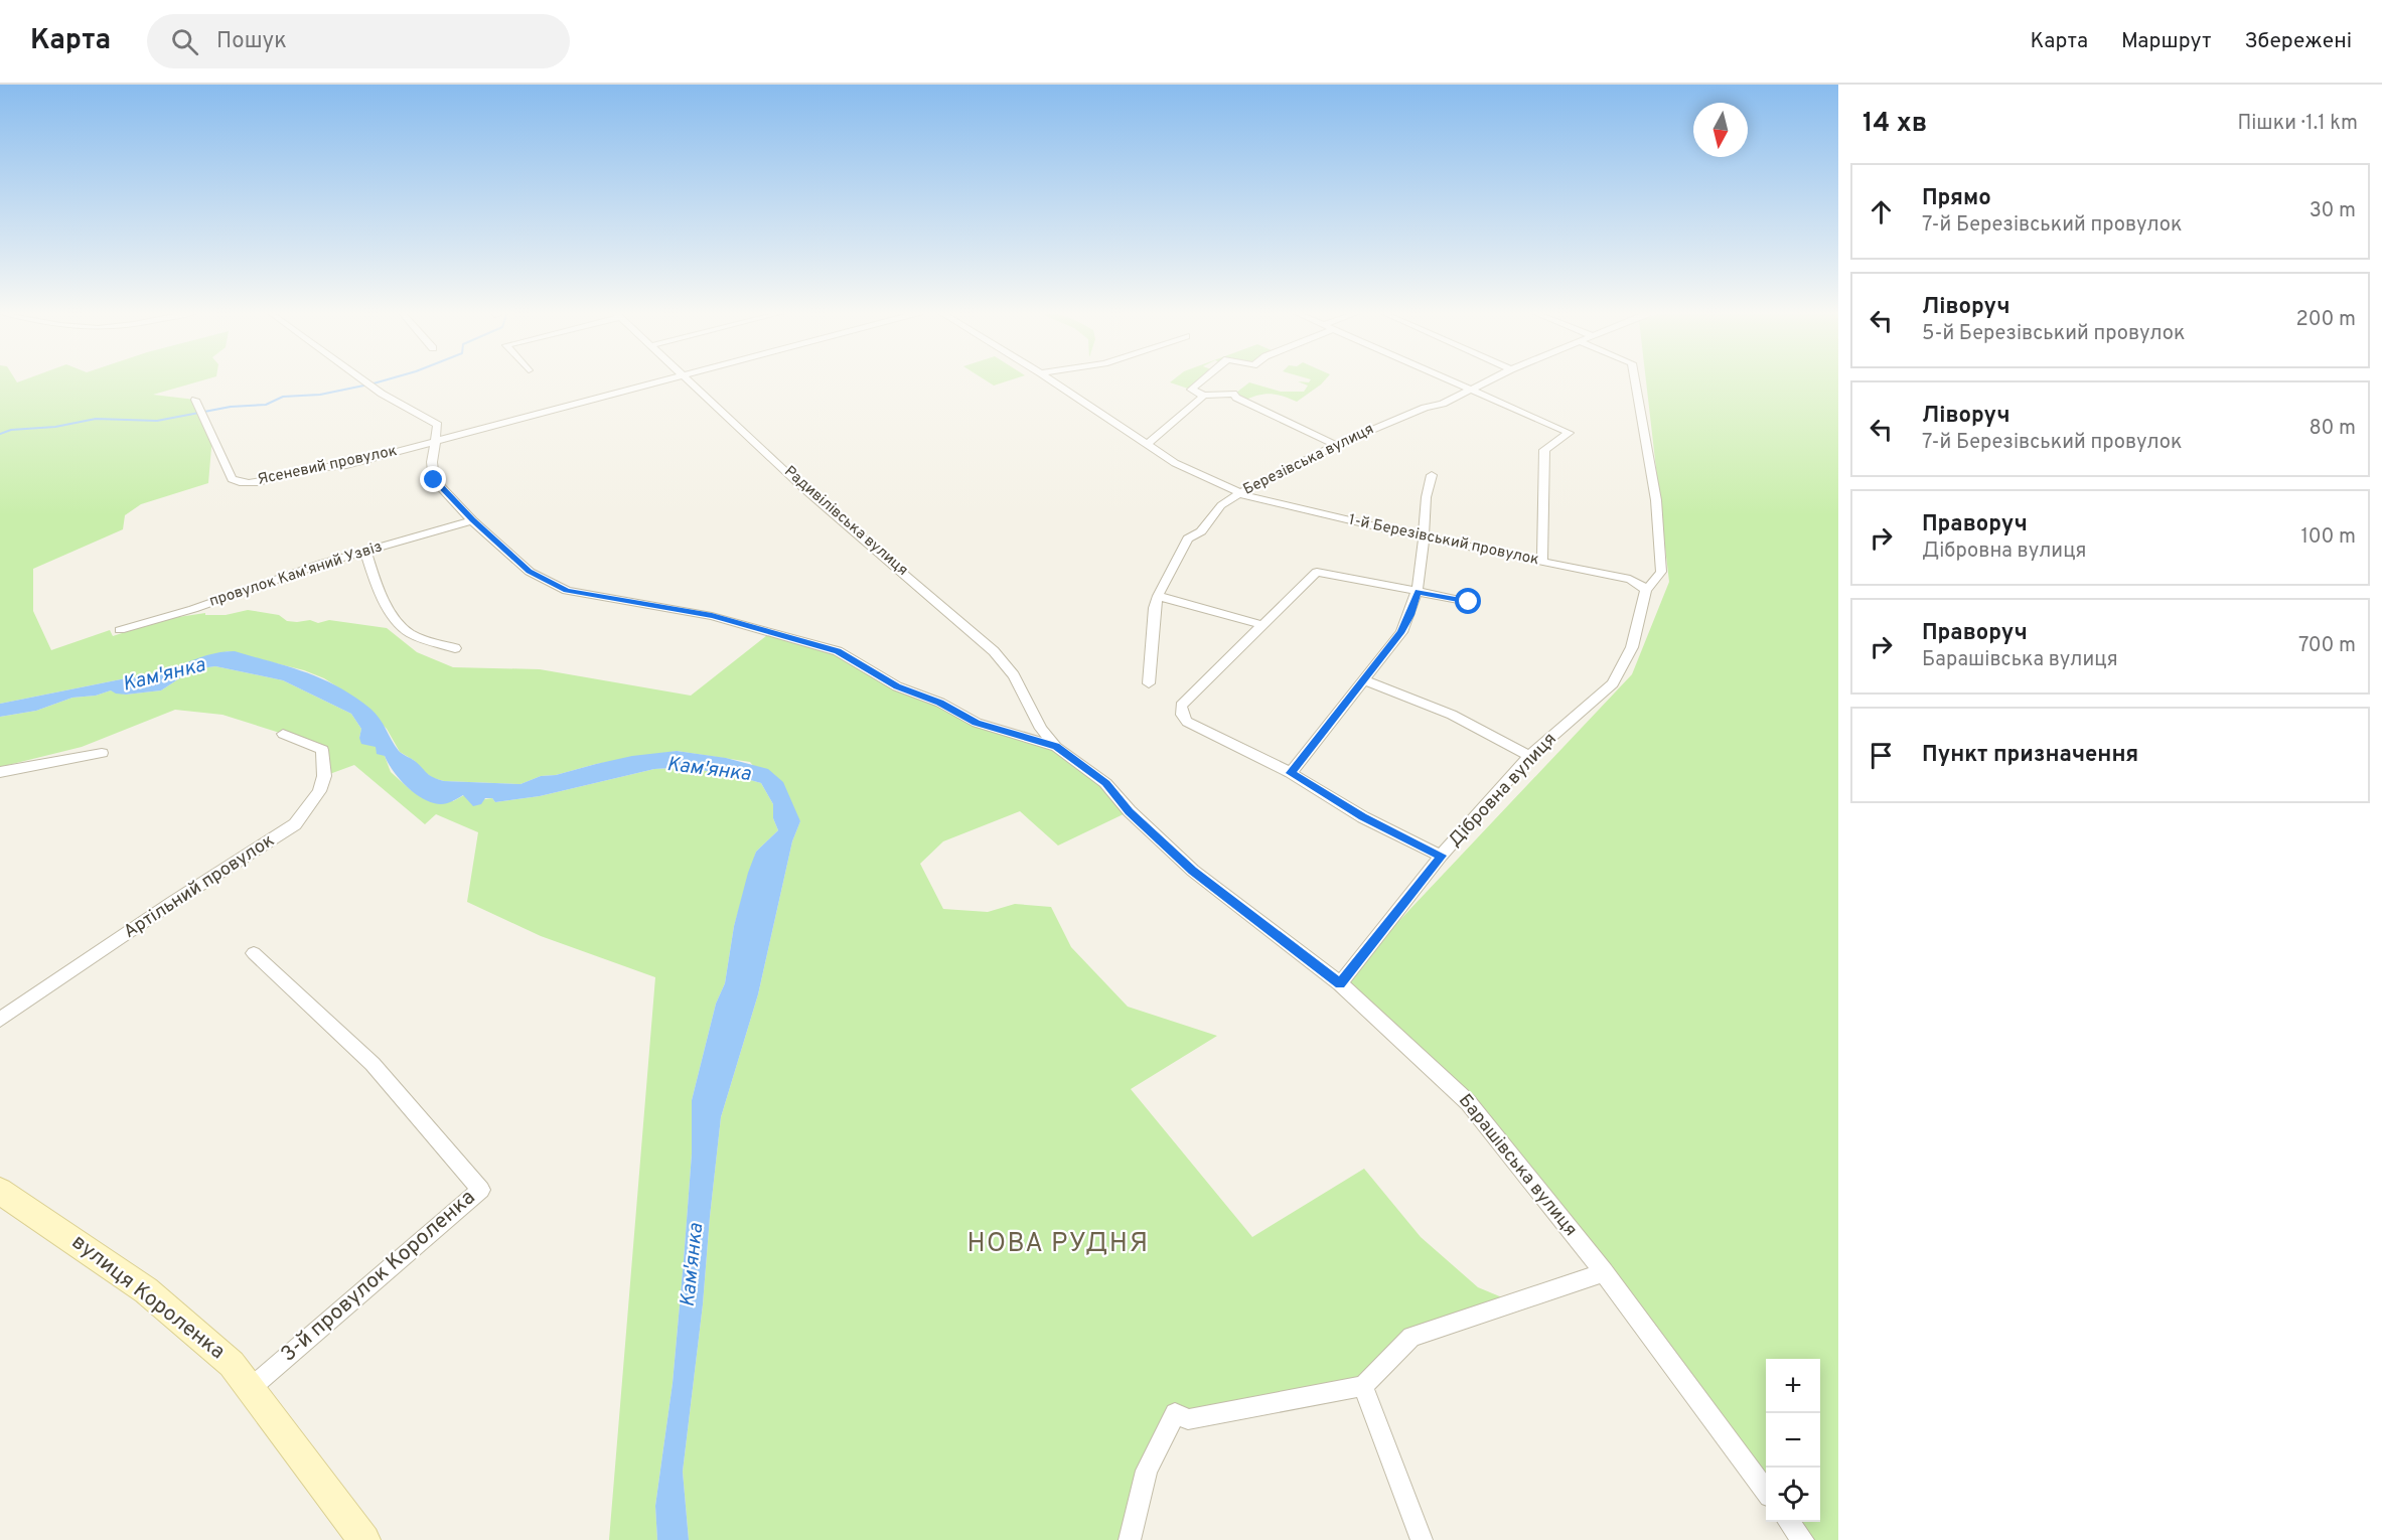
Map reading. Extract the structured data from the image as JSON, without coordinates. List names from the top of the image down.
{
  "streets": {
    "street": [
      "Березівська вулиця",
      "Ясеневий провулок",
      "Радивілівська вулиця",
      "1-й Березівський провулок",
      "провулок Камʼяний Узвіз",
      "Дібровна вулиця",
      "Артільний провулок",
      "Барашівська вулиця",
      "3-й провулок Короленка",
      "вулиця Короленка"
    ]
  },
  "crossings": [
    ["Березівська вулиця", "1-й Березівський провулок"],
    ["Ясеневий провулок", "Барашівська вулиця"],
    ["Радивілівська вулиця", "Барашівська вулиця"],
    ["1-й Березівський провулок", "Дібровна вулиця"],
    ["провулок Камʼяний Узвіз", "Барашівська вулиця"],
    ["Дібровна вулиця", "Барашівська вулиця"],
    ["3-й провулок Короленка", "вулиця Короленка"]
  ],
  "districts": ["НОВА РУДНЯ"],
  "water": ["Кам'янка"],
  "north": "bottom",
  "page": {
    "header": "Карта",
    "search": "Пошук",
    "nav": ["Карта", "Маршрут", "Збережені"],
    "heading": ["14 хв", "Пішки · 1.1 km"],
    "list": [
      ["Прямо", "7-й Березівський провулок", "30 m"],
      ["Ліворуч", "5-й Березівський провулок", "200 m"],
      ["Ліворуч", "7-й Березівський провулок", "80 m"],
      ["Праворуч", "Дібровна вулиця", "100 m"],
      ["Праворуч", "Барашівська вулиця", "700 m"],
      "Пункт призначення"
    ],
    "map_buttons": ["+", "−"]
  }
}
